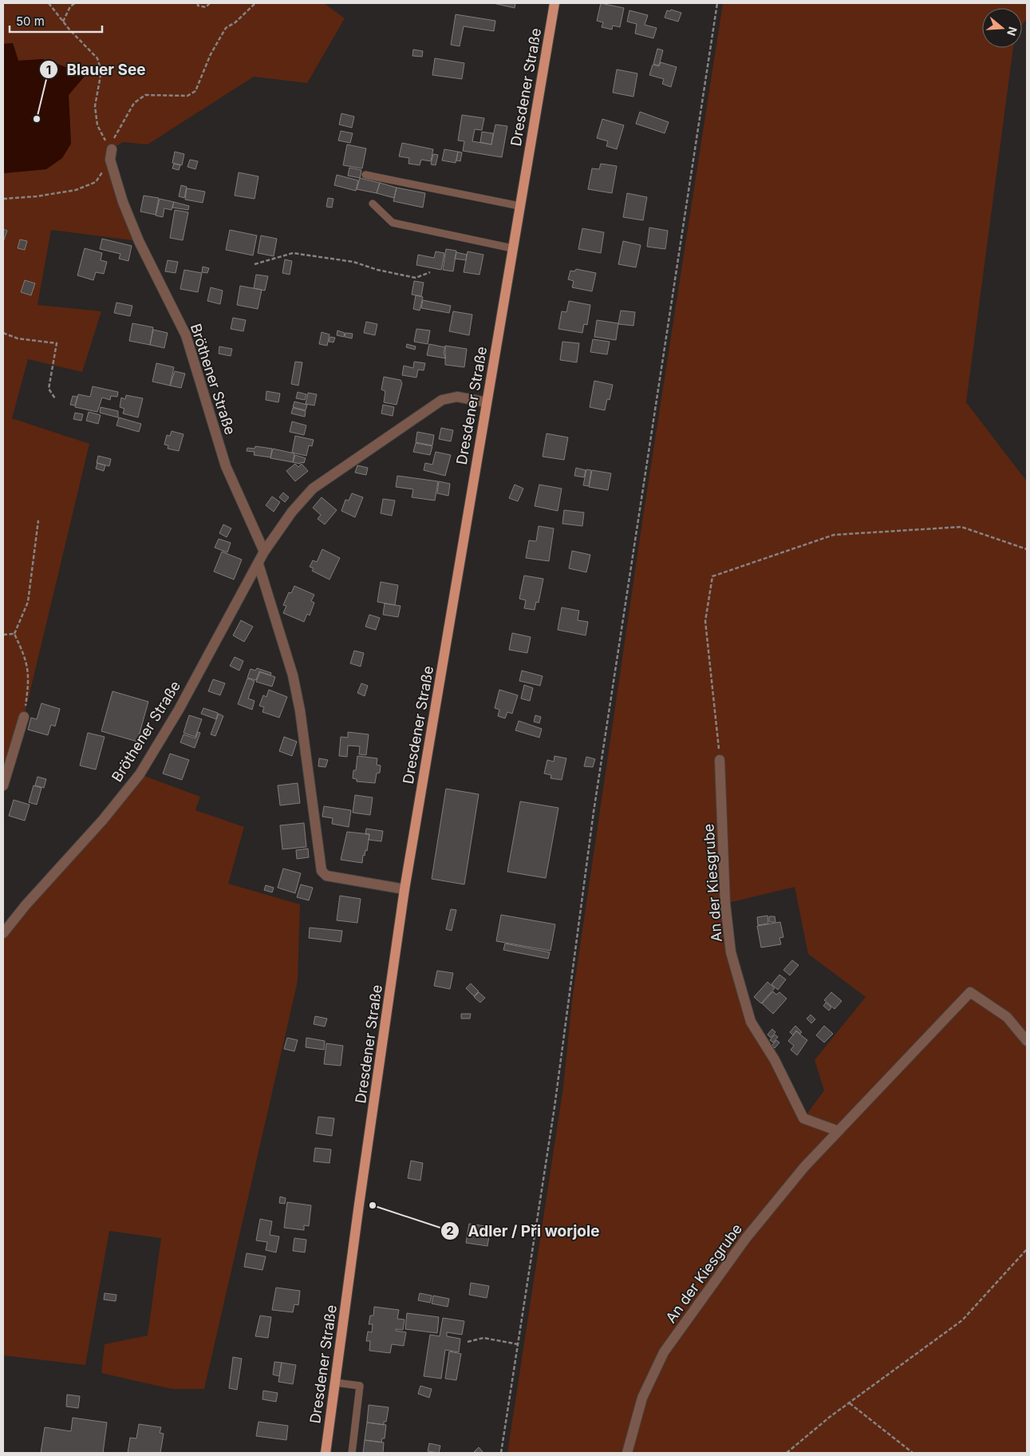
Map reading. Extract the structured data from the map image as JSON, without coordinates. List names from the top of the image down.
{
  "streets": {
    "main road": ["Dresdener Straße"],
    "street": ["Bröthener Straße", "An der Kiesgrube"]
  },
  "crossings": [
    ["Dresdener Straße", "Bröthener Straße"]
  ],
  "places": ["Blauer See", "Adler / Při worjole"],
  "scale_bar": "50 m",
  "north": "right"
}
